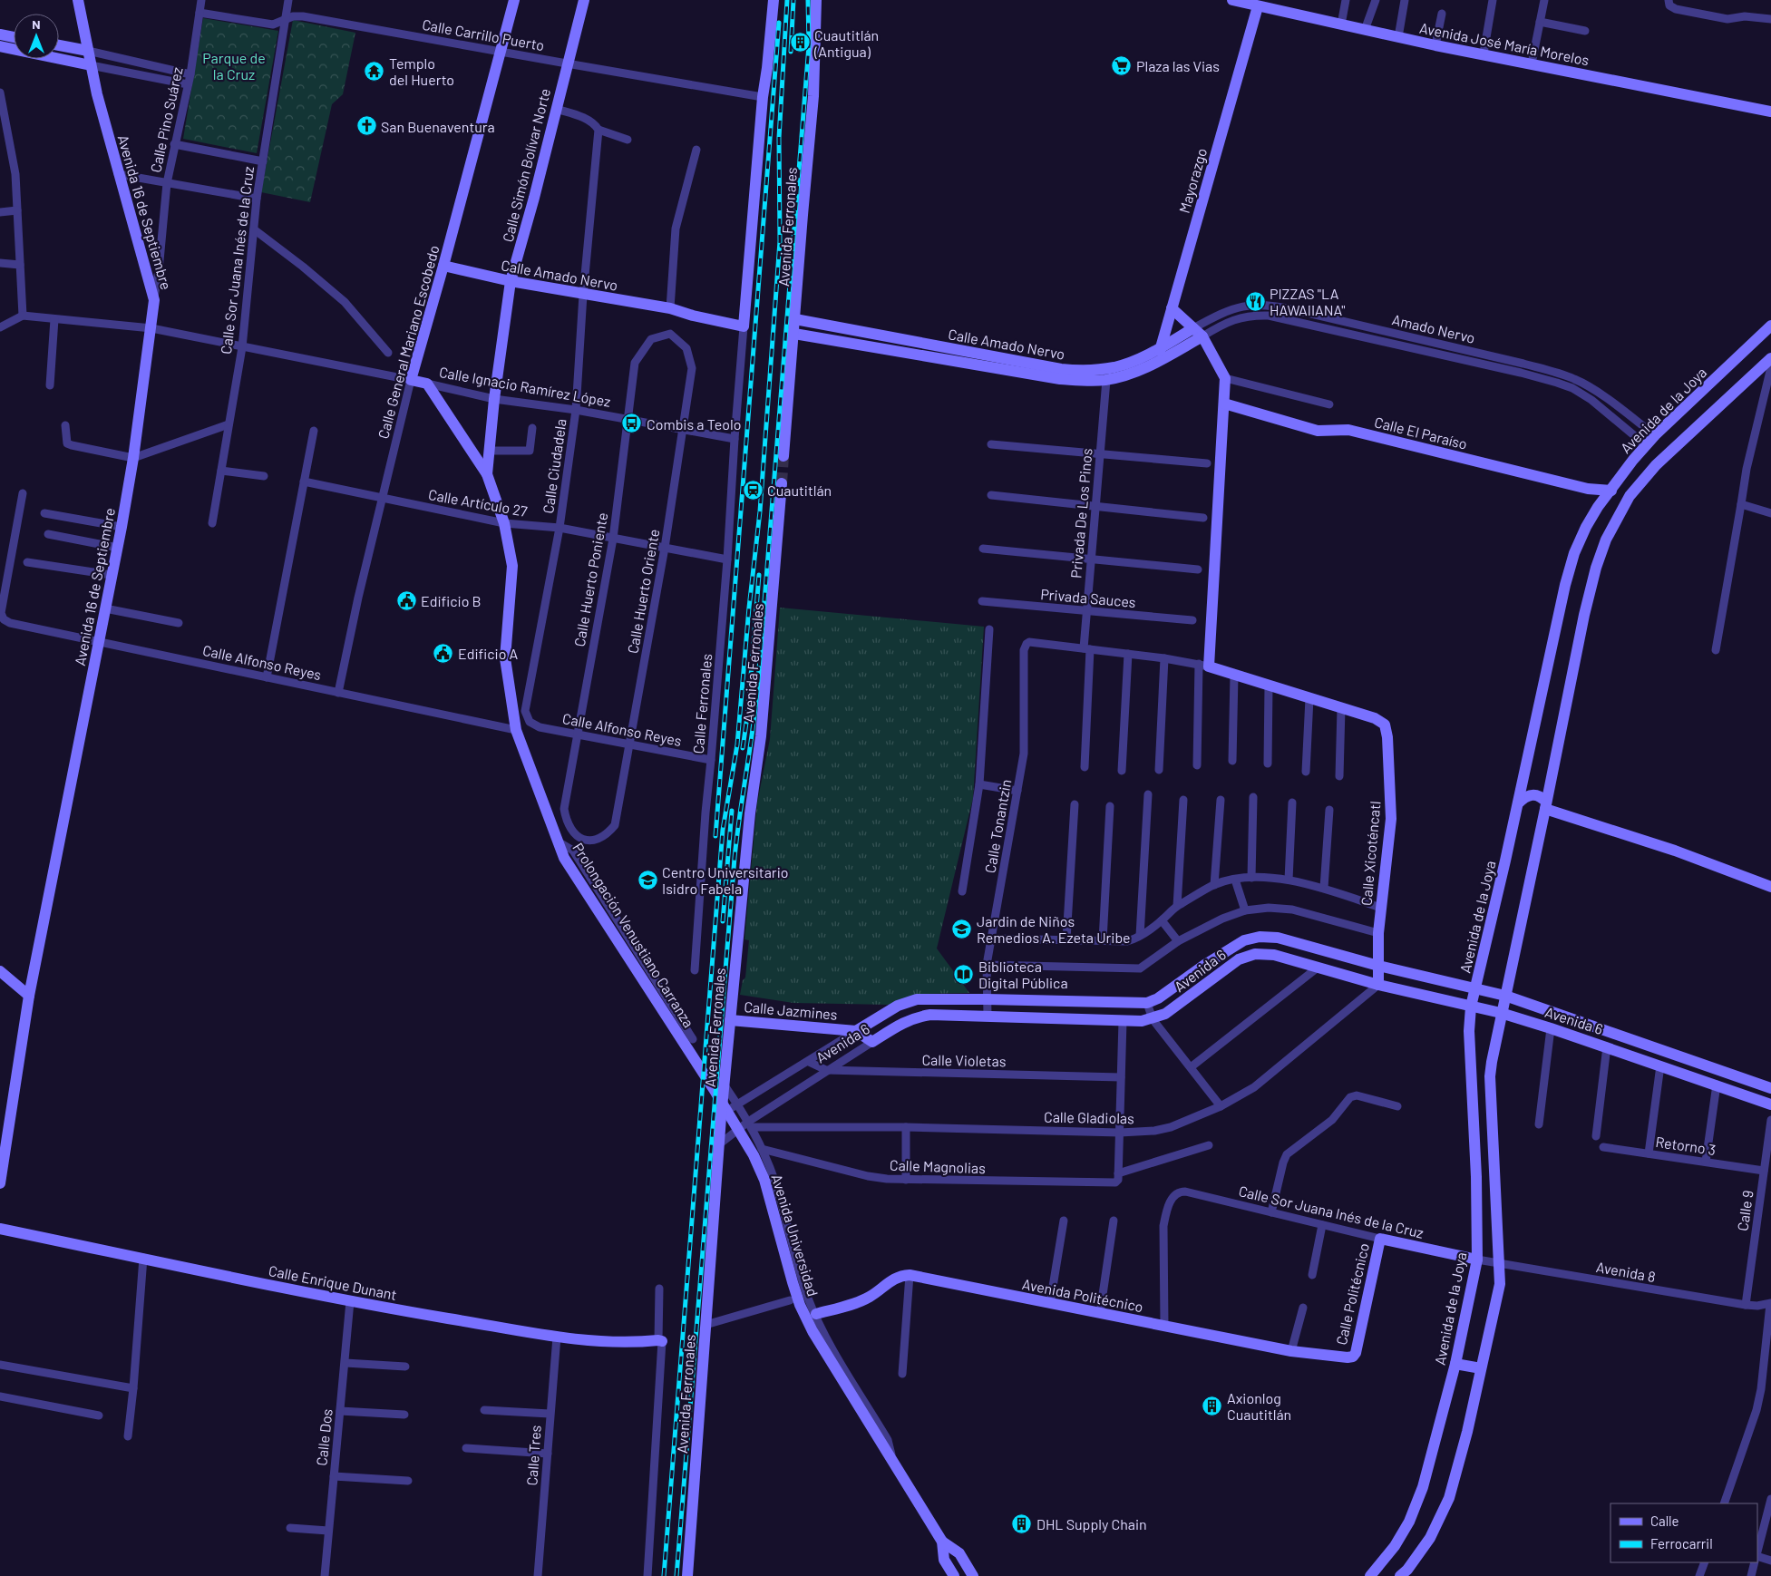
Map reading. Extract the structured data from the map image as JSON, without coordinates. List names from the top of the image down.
{
  "streets": {
    "main road": [
      "Avenida José María Morelos",
      "Calle Simón Bolívar Norte",
      "Mayorazgo",
      "Avenida 16 de Septiembre",
      "Avenida Ferronales",
      "Calle Sor Juana Inés de la Cruz",
      "Calle Amado Nervo",
      "Calle General Mariano Escobedo",
      "Calle Ignacio Ramírez López",
      "Avenida de la Joya",
      "Calle El Paraíso",
      "Calle Xicoténcatl",
      "Prolongación Venustiano Carranza",
      "Avenida 6",
      "Calle Jazmines",
      "Avenida Universidad",
      "Calle Enrique Dunant",
      "Calle Politécnico",
      "Avenida Politécnico"
    ],
    "street": [
      "Calle Carrillo Puerto",
      "Calle Pino Suárez",
      "Amado Nervo",
      "Calle Ciudadela",
      "Calle Artículo 27",
      "Privada De Los Pinos",
      "Calle Huerto Poniente",
      "Calle Huerto Oriente",
      "Privada Sauces",
      "Calle Alfonso Reyes",
      "Calle Ferronales",
      "Calle Tonantzin",
      "Calle Violetas",
      "Calle Gladiolas",
      "Retorno 3",
      "Calle Magnolias",
      "Calle 9",
      "Avenida 8",
      "Calle Dos",
      "Calle Tres"
    ]
  },
  "crossings": [
    ["Calle Carrillo Puerto", "Calle Pino Suárez"],
    ["Calle Carrillo Puerto", "Calle Simón Bolívar Norte"],
    ["Calle Carrillo Puerto", "Calle Sor Juana Inés de la Cruz"],
    ["Calle Carrillo Puerto", "Calle General Mariano Escobedo"],
    ["Avenida José María Morelos", "Mayorazgo"],
    ["Calle Pino Suárez", "Avenida 16 de Septiembre"],
    ["Calle Simón Bolívar Norte", "Calle Amado Nervo"],
    ["Calle Simón Bolívar Norte", "Calle Ignacio Ramírez López"],
    ["Calle Simón Bolívar Norte", "Prolongación Venustiano Carranza"],
    ["Mayorazgo", "Calle Amado Nervo"],
    ["Avenida 16 de Septiembre", "Calle Ignacio Ramírez López"],
    ["Avenida 16 de Septiembre", "Calle Alfonso Reyes"],
    ["Avenida Ferronales", "Calle Amado Nervo"],
    ["Avenida Ferronales", "Prolongación Venustiano Carranza"],
    ["Avenida Ferronales", "Avenida 6"],
    ["Avenida Ferronales", "Calle Jazmines"],
    ["Avenida Ferronales", "Avenida Universidad"],
    ["Calle Sor Juana Inés de la Cruz", "Calle Ignacio Ramírez López"],
    ["Calle Sor Juana Inés de la Cruz", "Avenida de la Joya"],
    ["Calle Sor Juana Inés de la Cruz", "Avenida 8"],
    ["Calle Sor Juana Inés de la Cruz", "Calle Politécnico"],
    ["Calle Sor Juana Inés de la Cruz", "Avenida Politécnico"],
    ["Calle Amado Nervo", "Amado Nervo"],
    ["Calle Amado Nervo", "Calle General Mariano Escobedo"],
    ["Calle Amado Nervo", "Calle Ciudadela"],
    ["Calle Amado Nervo", "Privada De Los Pinos"],
    ["Amado Nervo", "Avenida de la Joya"],
    ["Calle General Mariano Escobedo", "Calle Ignacio Ramírez López"],
    ["Calle General Mariano Escobedo", "Calle Artículo 27"],
    ["Calle General Mariano Escobedo", "Calle Alfonso Reyes"],
    ["Calle Ignacio Ramírez López", "Calle Ciudadela"],
    ["Calle Ignacio Ramírez López", "Calle Huerto Poniente"],
    ["Calle Ignacio Ramírez López", "Calle Huerto Oriente"],
    ["Calle Ignacio Ramírez López", "Calle Ferronales"],
    ["Calle Ignacio Ramírez López", "Prolongación Venustiano Carranza"],
    ["Avenida de la Joya", "Calle El Paraíso"],
    ["Avenida de la Joya", "Avenida 6"],
    ["Avenida de la Joya", "Avenida 8"],
    ["Calle Ciudadela", "Calle Artículo 27"],
    ["Calle Ciudadela", "Calle Alfonso Reyes"],
    ["Calle Artículo 27", "Calle Huerto Poniente"],
    ["Calle Artículo 27", "Calle Huerto Oriente"],
    ["Calle Artículo 27", "Calle Ferronales"],
    ["Calle Artículo 27", "Prolongación Venustiano Carranza"],
    ["Privada De Los Pinos", "Privada Sauces"],
    ["Privada De Los Pinos", "Calle Tonantzin"],
    ["Calle Huerto Poniente", "Calle Huerto Oriente"],
    ["Calle Huerto Poniente", "Calle Alfonso Reyes"],
    ["Calle Huerto Oriente", "Calle Alfonso Reyes"],
    ["Calle Alfonso Reyes", "Calle Ferronales"],
    ["Calle Alfonso Reyes", "Prolongación Venustiano Carranza"],
    ["Calle Tonantzin", "Avenida 6"],
    ["Calle Xicoténcatl", "Avenida 6"],
    ["Calle Xicoténcatl", "Calle Gladiolas"],
    ["Prolongación Venustiano Carranza", "Avenida Universidad"],
    ["Avenida 6", "Calle Jazmines"],
    ["Avenida 6", "Calle Violetas"],
    ["Avenida 6", "Calle Gladiolas"],
    ["Avenida 6", "Avenida Universidad"],
    ["Calle Gladiolas", "Avenida Universidad"],
    ["Retorno 3", "Calle 9"],
    ["Calle Magnolias", "Avenida Universidad"],
    ["Calle 9", "Avenida 8"],
    ["Calle Enrique Dunant", "Calle Dos"],
    ["Calle Enrique Dunant", "Calle Tres"],
    ["Calle Politécnico", "Avenida Politécnico"]
  ],
  "parks": ["Parque de la Cruz"],
  "places": {
    "building": ["Cuautitlán (Antigua)", "Axionlog Cuautitlán", "DHL Supply Chain"],
    "supermarket": ["Plaza las Vias"],
    "temple": ["Templo del Huerto"],
    "church": ["San Buenaventura"],
    "restaurant": ["PIZZAS \"LA HAWAIIANA\""],
    "bus stop": ["Combis a Teolo"],
    "station": ["Cuautitlán"],
    "public building": ["Edificio B", "Edificio A"],
    "school or university": ["Centro Universitario Isidro Fabela", "Jardin de Niños Remedios A. Ezeta Uribe"],
    "library": ["Biblioteca Digital Pública"]
  },
  "legend": ["Calle", "Ferrocarril"],
  "north": "top"
}
